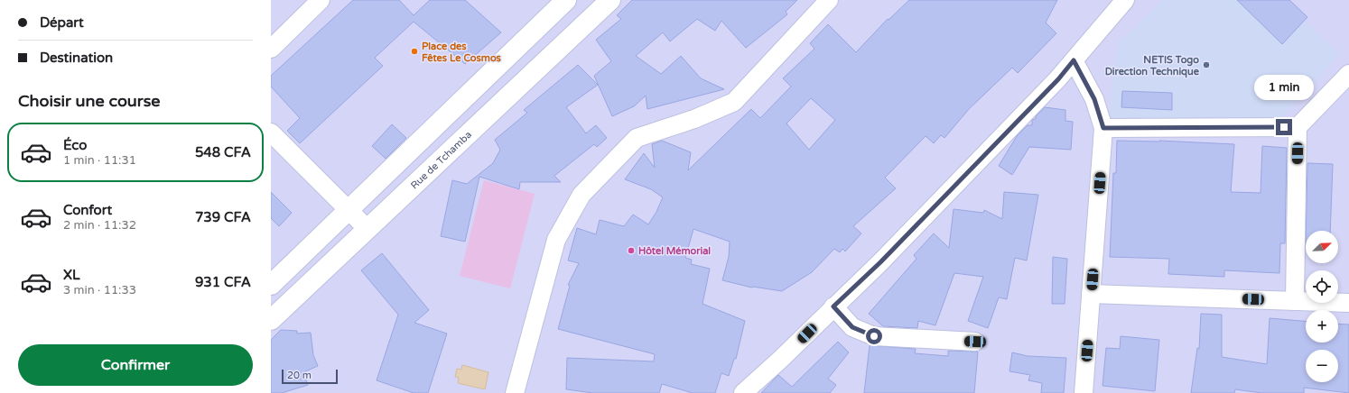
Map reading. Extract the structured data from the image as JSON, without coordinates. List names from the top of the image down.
{
  "streets": {
    "street": ["Rue de Tchamba"]
  },
  "places": ["Place des Fêtes Le Cosmos", "NETIS Togo Direction Technique", "Hôtel Mémorial"],
  "scale_bar": "20 m",
  "north": "top right",
  "page": {
    "banner": ["Départ", "Destination"],
    "bubble": "1 min",
    "heading": "Choisir une course",
    "list": [
      {
        "name": "Éco",
        "note": "1 min · 11:31",
        "value": "548 CFA"
      },
      {
        "name": "Confort",
        "note": "2 min · 11:32",
        "value": "739 CFA"
      },
      {
        "name": "XL",
        "note": "3 min · 11:33",
        "value": "931 CFA"
      }
    ],
    "map_buttons": ["+", "−"],
    "buttons": "Confirmer",
    "scale": "20 m"
  }
}
